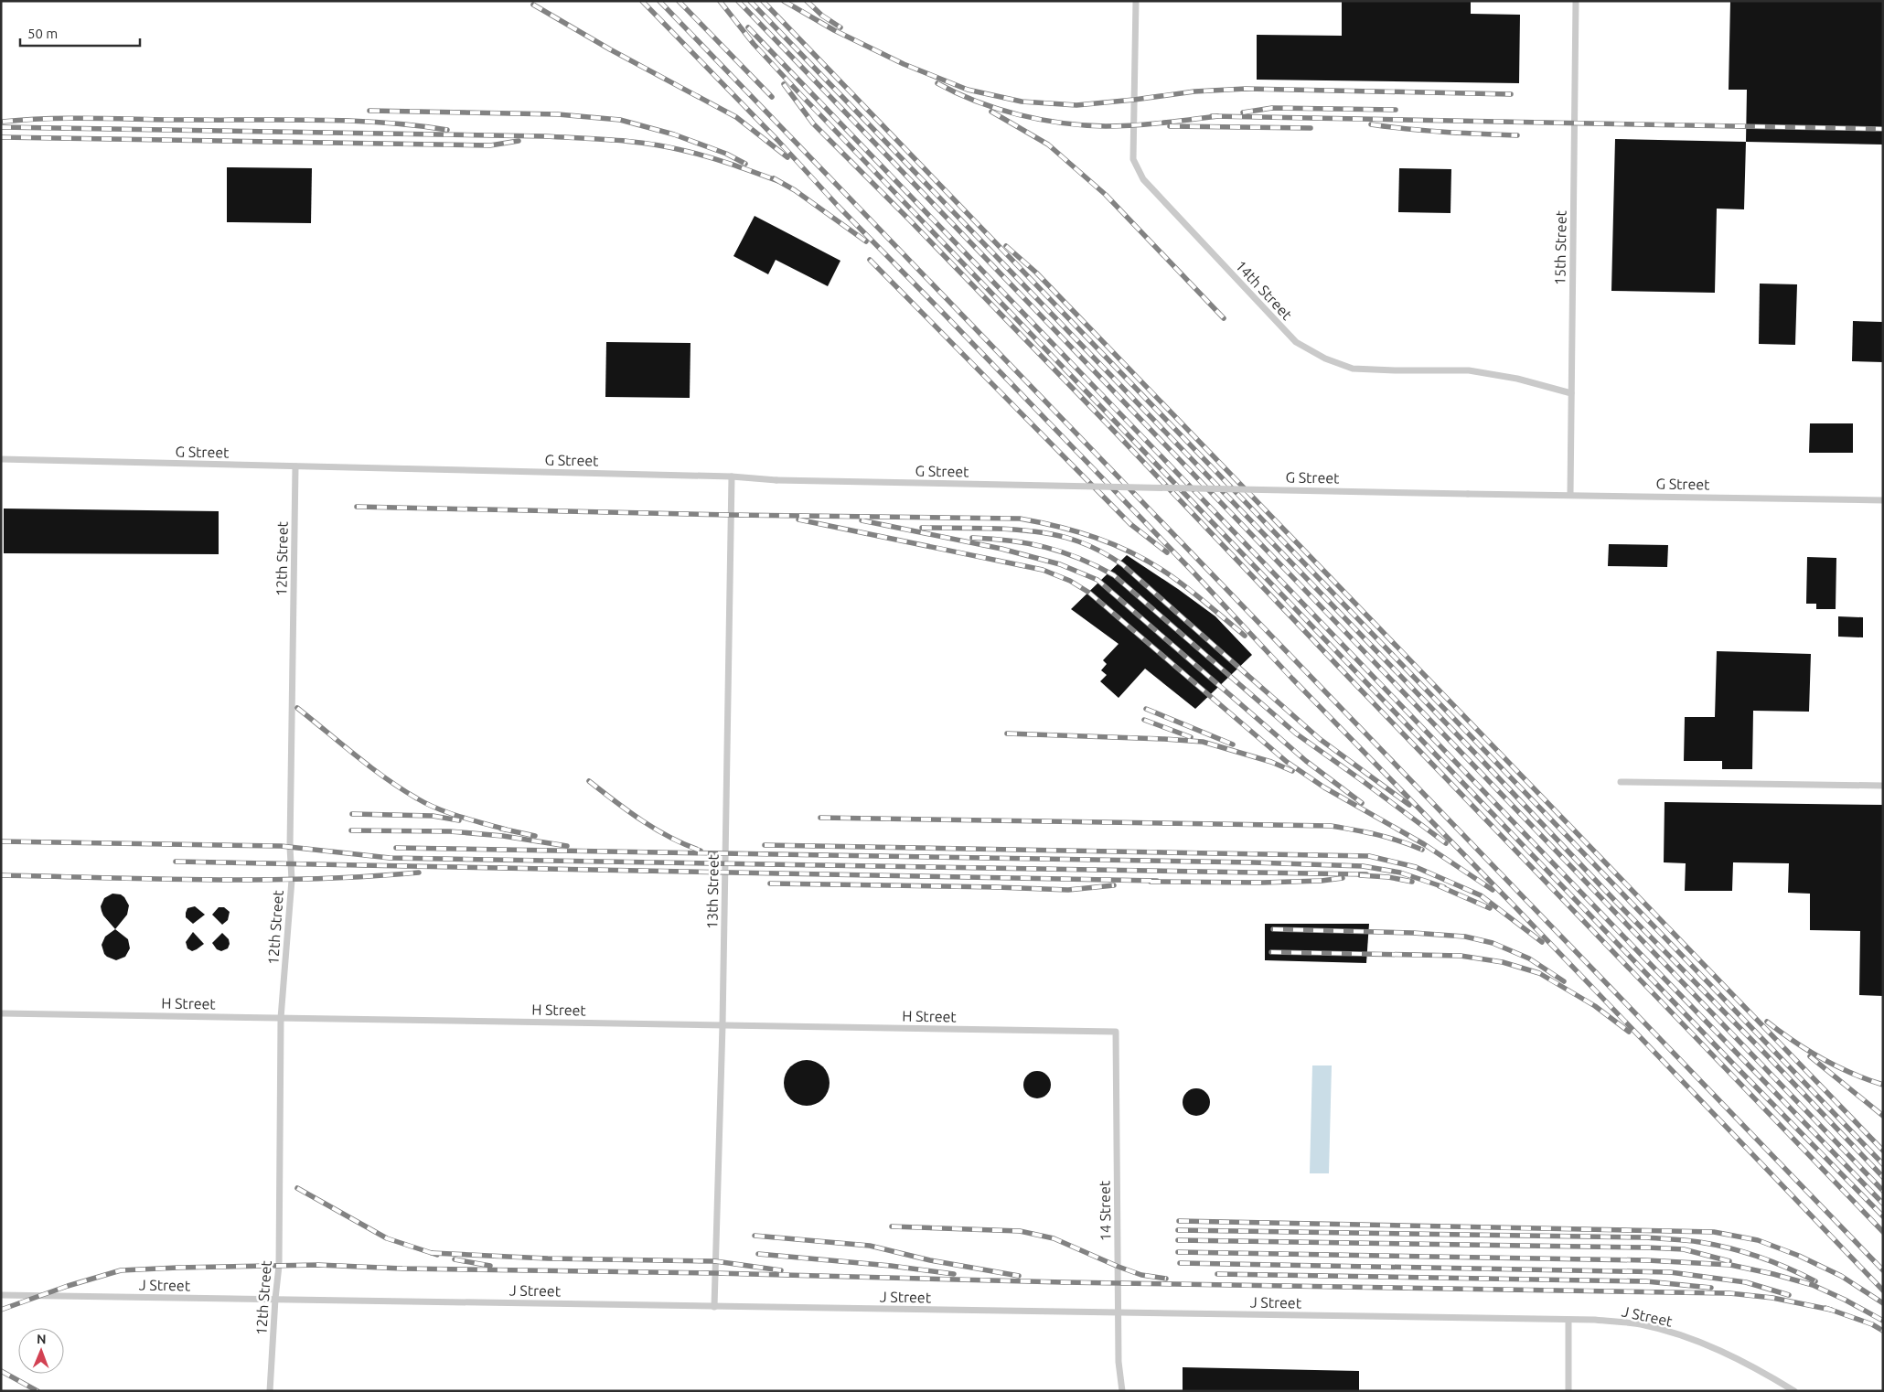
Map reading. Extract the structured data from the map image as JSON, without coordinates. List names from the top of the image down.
{
  "streets": {
    "lane": [
      "15th Street",
      "14th Street",
      "G Street",
      "12th Street",
      "13th Street",
      "H Street",
      "14 Street",
      "J Street"
    ]
  },
  "crossings": [
    ["15th Street", "14th Street"],
    ["15th Street", "G Street"],
    ["G Street", "12th Street"],
    ["G Street", "13th Street"],
    ["12th Street", "H Street"],
    ["12th Street", "J Street"],
    ["13th Street", "H Street"],
    ["13th Street", "J Street"],
    ["H Street", "14 Street"],
    ["14 Street", "J Street"]
  ],
  "scale_bar": "50 m",
  "north": "top"
}
